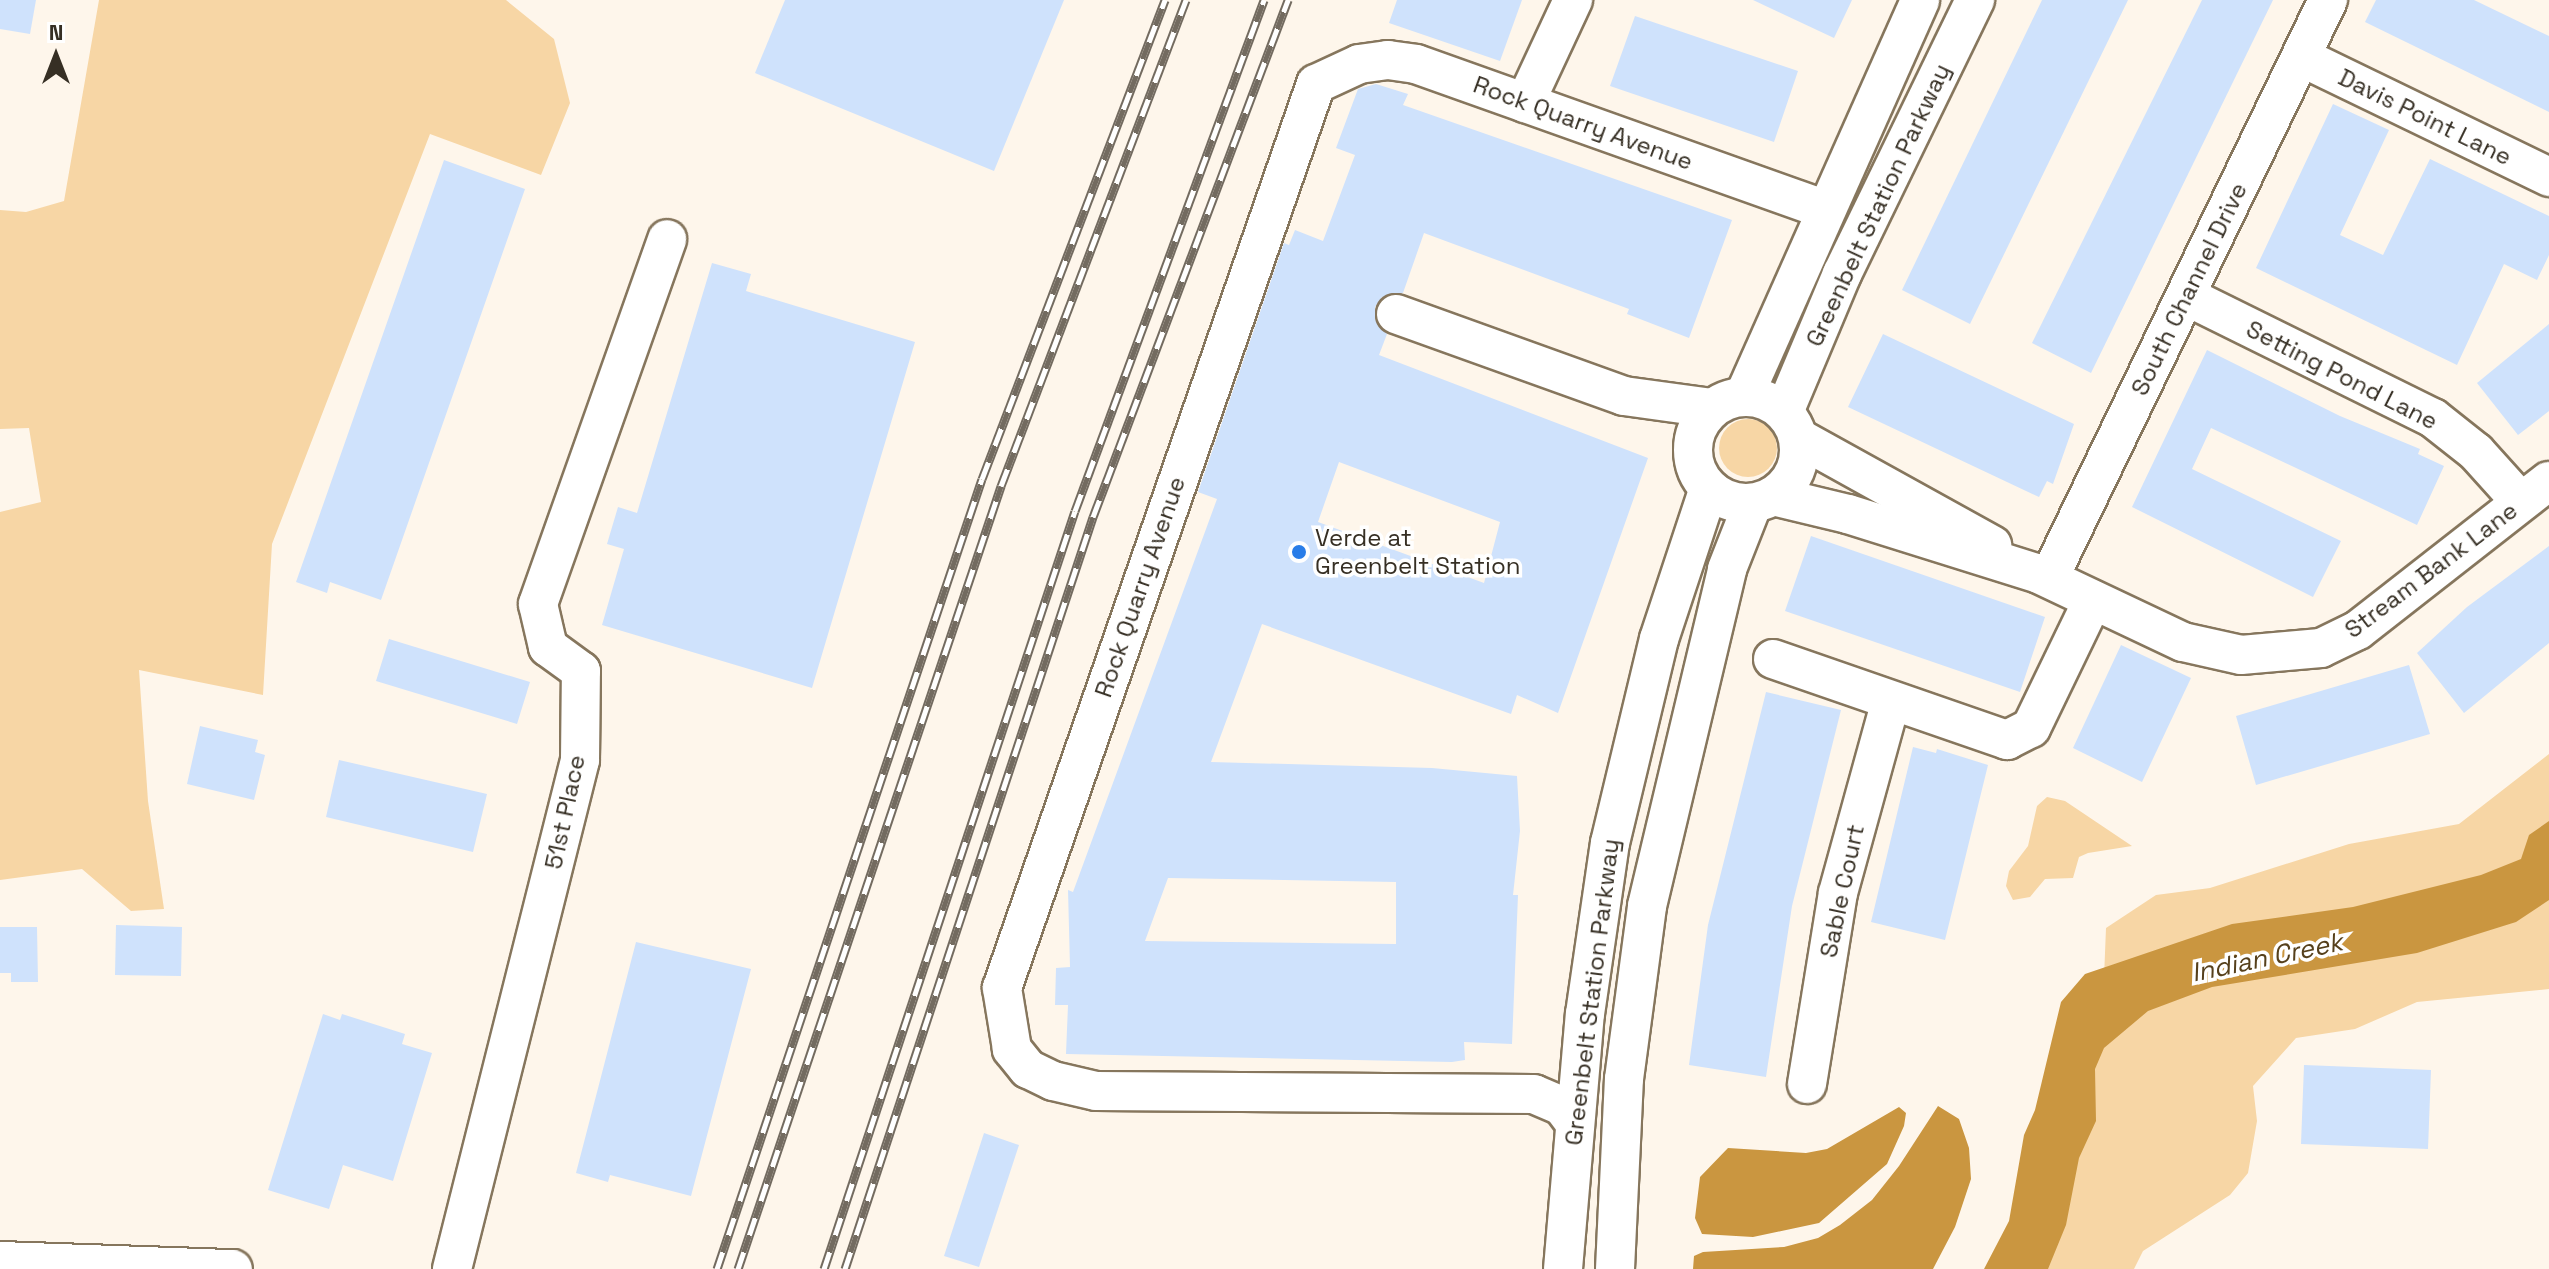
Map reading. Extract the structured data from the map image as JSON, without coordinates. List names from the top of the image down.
{
  "streets": {
    "street": [
      "Davis Point Lane",
      "Rock Quarry Avenue",
      "Greenbelt Station Parkway",
      "South Channel Drive",
      "Setting Pond Lane",
      "Stream Bank Lane",
      "51st Place",
      "Sable Court"
    ]
  },
  "crossings": [
    ["Davis Point Lane", "South Channel Drive"],
    ["Rock Quarry Avenue", "Greenbelt Station Parkway"],
    ["Greenbelt Station Parkway", "Stream Bank Lane"],
    ["South Channel Drive", "Setting Pond Lane"],
    ["South Channel Drive", "Stream Bank Lane"],
    ["Setting Pond Lane", "Stream Bank Lane"]
  ],
  "water": ["Indian Creek"],
  "places": ["Verde at Greenbelt Station"],
  "north": "top"
}
